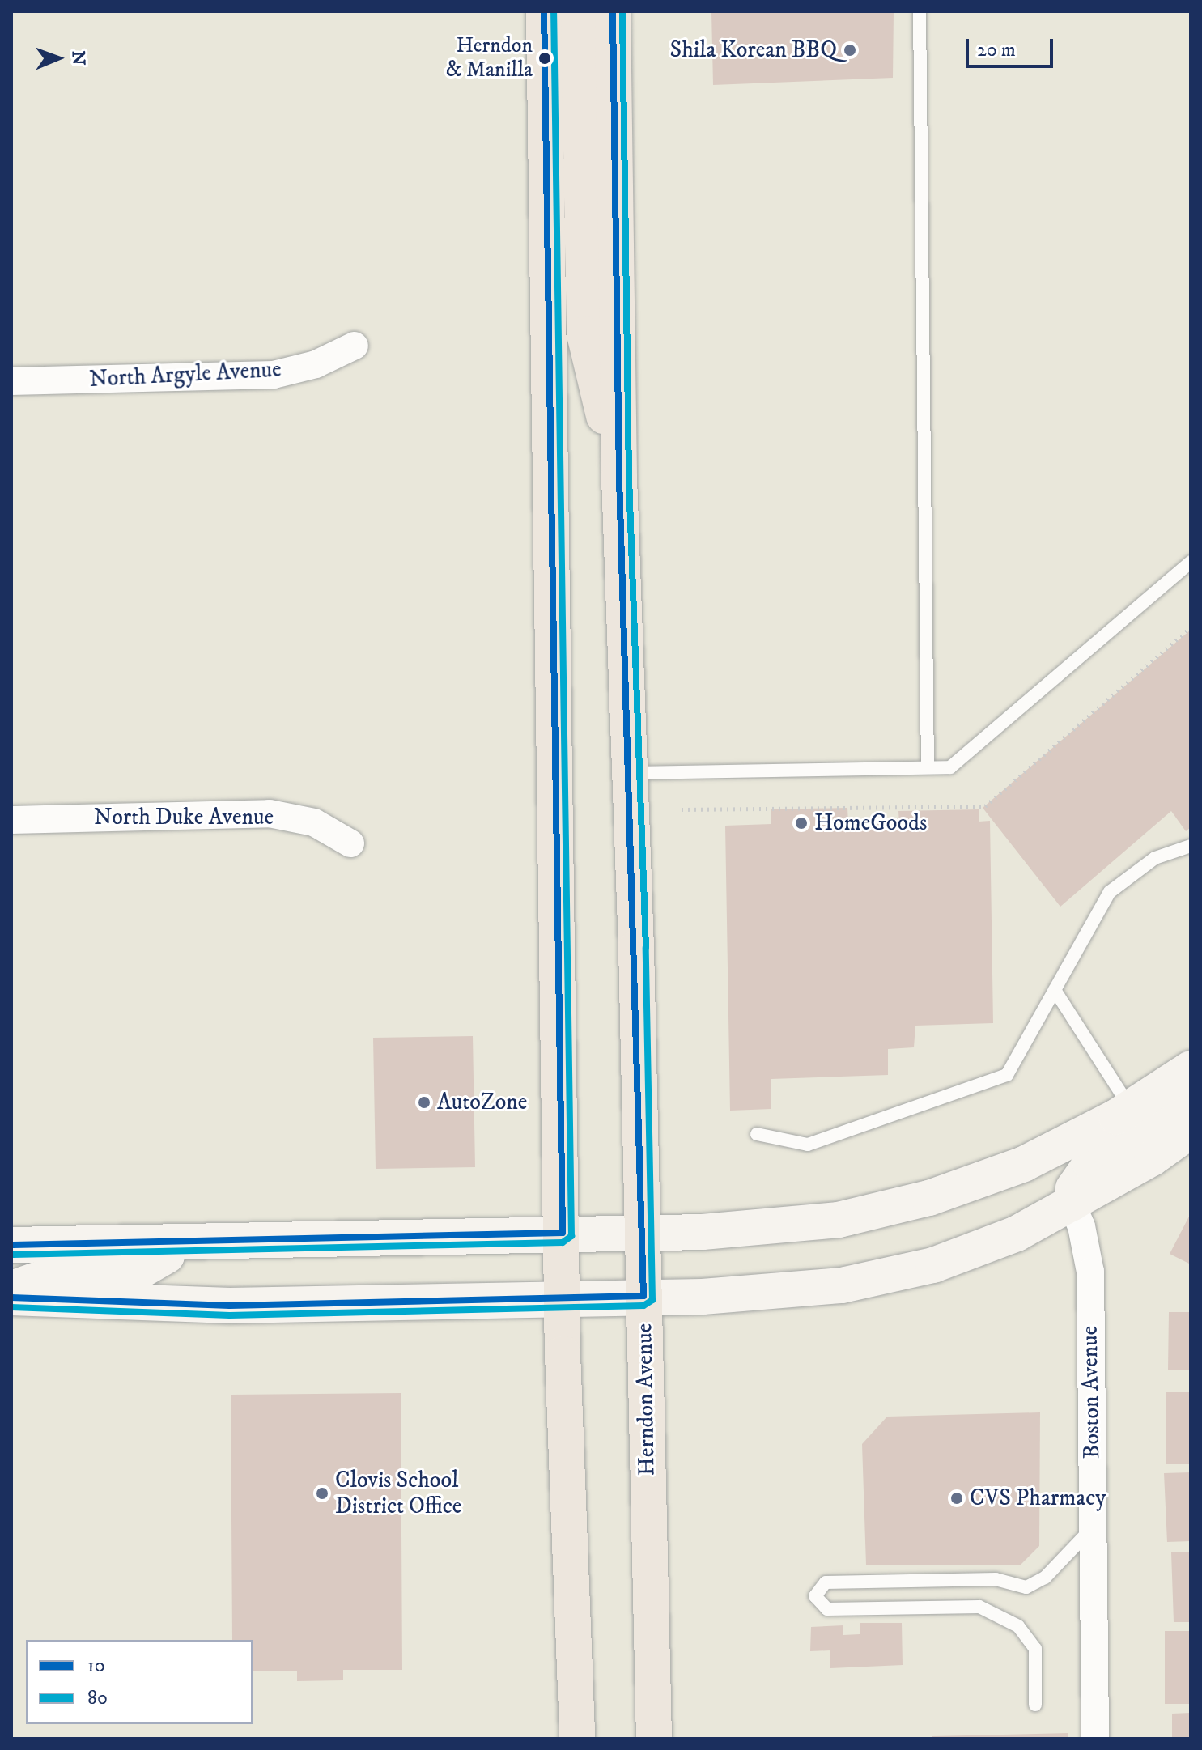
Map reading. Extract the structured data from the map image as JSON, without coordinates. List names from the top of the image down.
{
  "streets": {
    "main road": ["Herndon Avenue"],
    "street": ["North Argyle Avenue", "North Duke Avenue", "Boston Avenue"]
  },
  "places": [
    "Shila Korean BBQ",
    "Herndon & Manilla",
    "HomeGoods",
    "AutoZone",
    "Clovis School District Office",
    "CVS Pharmacy"
  ],
  "lines": ["transit line 10", "transit line 80"],
  "legend": ["10", "80"],
  "scale_bar": "20 m",
  "north": "right"
}
